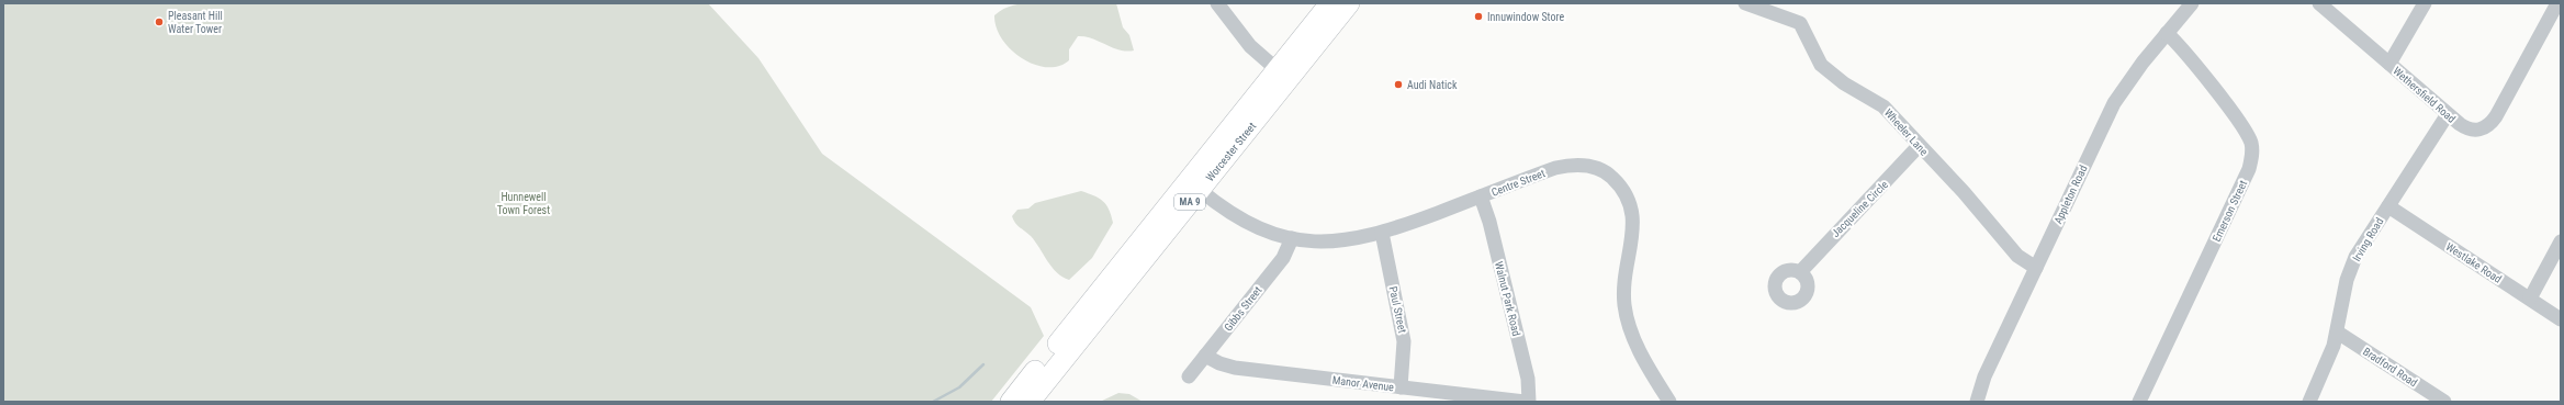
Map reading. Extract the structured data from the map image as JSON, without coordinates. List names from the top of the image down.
{
  "streets": {
    "highway": ["Worcester Street", "MA 9"],
    "street": [
      "Wethersfield Road",
      "Wheeler Lane",
      "Centre Street",
      "Appleton Road",
      "Jacqueline Circle",
      "Emerson Street",
      "Irving Road",
      "Westlake Road",
      "Walnut Park Road",
      "Gibbs Street",
      "Paul Street",
      "Bradford Road",
      "Manor Avenue"
    ]
  },
  "crossings": [
    ["Wethersfield Road", "Irving Road"],
    ["Wheeler Lane", "Appleton Road"],
    ["Wheeler Lane", "Jacqueline Circle"],
    ["Worcester Street", "Centre Street"],
    ["Centre Street", "Walnut Park Road"],
    ["Centre Street", "Gibbs Street"],
    ["Centre Street", "Paul Street"],
    ["Appleton Road", "Emerson Street"],
    ["Irving Road", "Westlake Road"],
    ["Irving Road", "Bradford Road"],
    ["Gibbs Street", "Manor Avenue"],
    ["Paul Street", "Manor Avenue"]
  ],
  "parks": ["Hunnewell Town Forest"],
  "places": ["Innuwindow Store", "Pleasant Hill Water Tower", "Audi Natick"]
}
